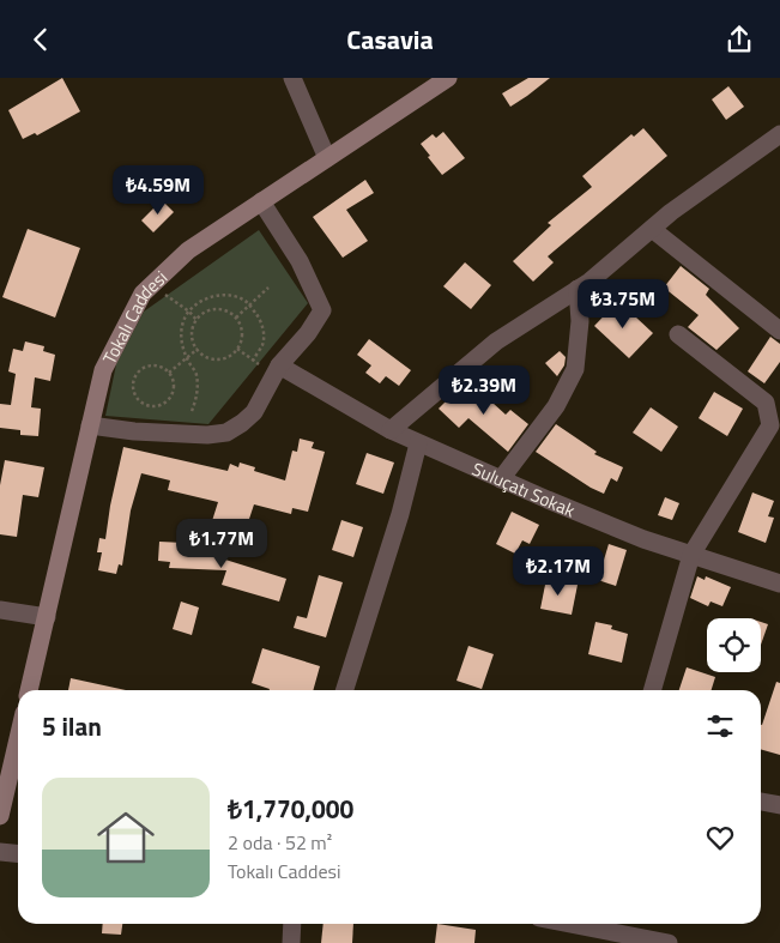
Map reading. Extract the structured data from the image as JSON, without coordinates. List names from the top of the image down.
{
  "streets": {
    "street": ["Tokalı Caddesi", "Suluçatı Sokak"]
  },
  "page": {
    "header": "Casavia",
    "price": [
      "₺4.59M",
      "₺3.75M",
      "₺2.39M",
      "₺1.77M",
      "₺2.17M"
    ],
    "heading": "5 ilan",
    "list": [
      {
        "name": "₺1,770,000",
        "note": "2 oda · 52 m² · Tokalı Caddesi"
      }
    ]
  }
}
